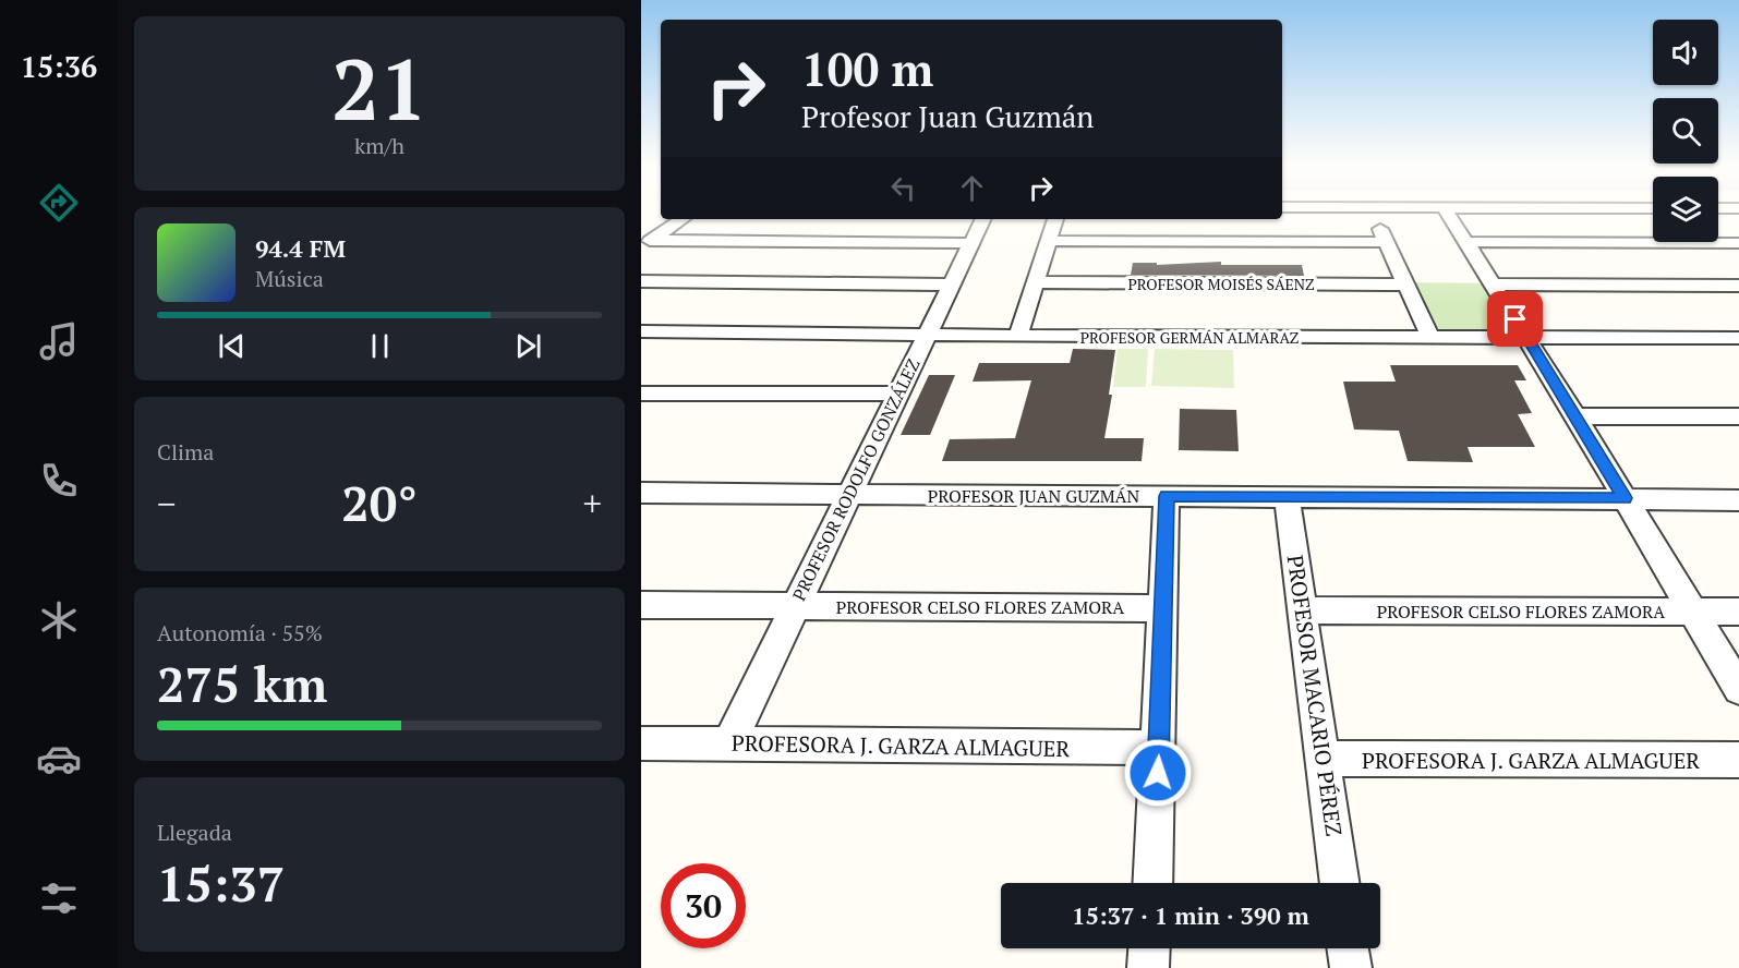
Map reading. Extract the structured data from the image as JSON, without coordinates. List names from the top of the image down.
{
  "streets": {
    "street": [
      "PROFESOR MOISÉS SÁENZ",
      "PROFESOR GERMÁN ALMARAZ",
      "PROFESOR RODOLFO GONZÁLEZ",
      "PROFESOR JUAN GUZMÁN",
      "PROFESOR CELSO FLORES ZAMORA",
      "PROFESOR MACARIO PÉREZ",
      "PROFESORA J. GARZA ALMAGUER"
    ]
  },
  "crossings": [
    ["PROFESOR GERMÁN ALMARAZ", "PROFESOR RODOLFO GONZÁLEZ"],
    ["PROFESOR RODOLFO GONZÁLEZ", "PROFESOR JUAN GUZMÁN"],
    ["PROFESOR RODOLFO GONZÁLEZ", "PROFESOR CELSO FLORES ZAMORA"],
    ["PROFESOR RODOLFO GONZÁLEZ", "PROFESORA J. GARZA ALMAGUER"],
    ["PROFESOR JUAN GUZMÁN", "PROFESOR MACARIO PÉREZ"],
    ["PROFESOR CELSO FLORES ZAMORA", "PROFESOR MACARIO PÉREZ"],
    ["PROFESOR MACARIO PÉREZ", "PROFESORA J. GARZA ALMAGUER"]
  ],
  "page": {
    "tabs": "15:36",
    "tile": [
      ["21", "km/h"],
      "Clima",
      ["Autonomía · 55%", "275 km"],
      ["Llegada", "15:37"]
    ],
    "turn": ["100 m", "Profesor Juan Guzmán"],
    "song": ["94.4 FM", "Música"],
    "heat": ["−", "20°", "+"],
    "limit": "30",
    "trip": "15:37 · 1 min · 390 m"
  }
}
